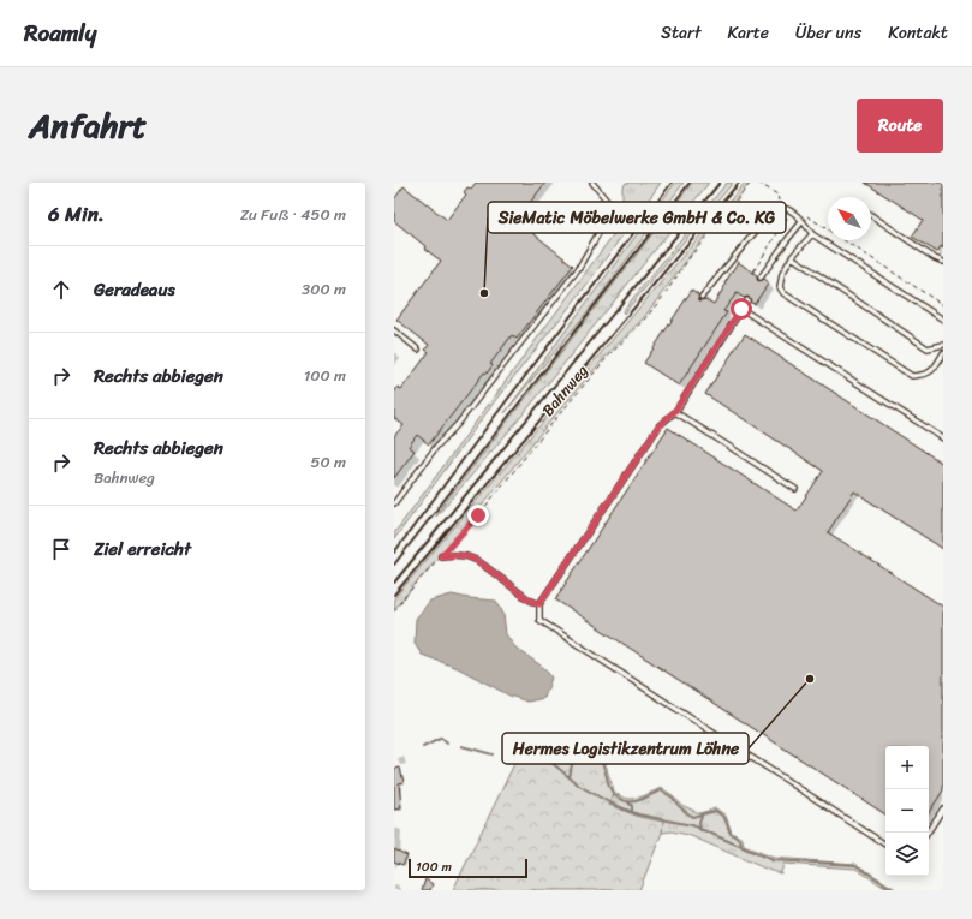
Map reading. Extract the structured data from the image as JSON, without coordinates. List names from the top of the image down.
{
  "streets": {
    "path": ["Bahnweg"]
  },
  "places": ["SieMatic Möbelwerke GmbH & Co. KG", "Hermes Logistikzentrum Löhne"],
  "scale_bar": "100 m",
  "north": "top left",
  "page": {
    "header": "Roamly",
    "nav": [
      "Start",
      "Karte",
      "Über uns",
      "Kontakt"
    ],
    "title": "Anfahrt",
    "buttons": "Route",
    "heading": ["6 Min.", "Zu Fuß · 450 m"],
    "list": [
      ["Geradeaus", "300 m"],
      ["Rechts abbiegen", "100 m"],
      ["Rechts abbiegen", "Bahnweg", "50 m"],
      "Ziel erreicht"
    ],
    "map_buttons": ["+", "−"],
    "scale": "100 m"
  }
}
